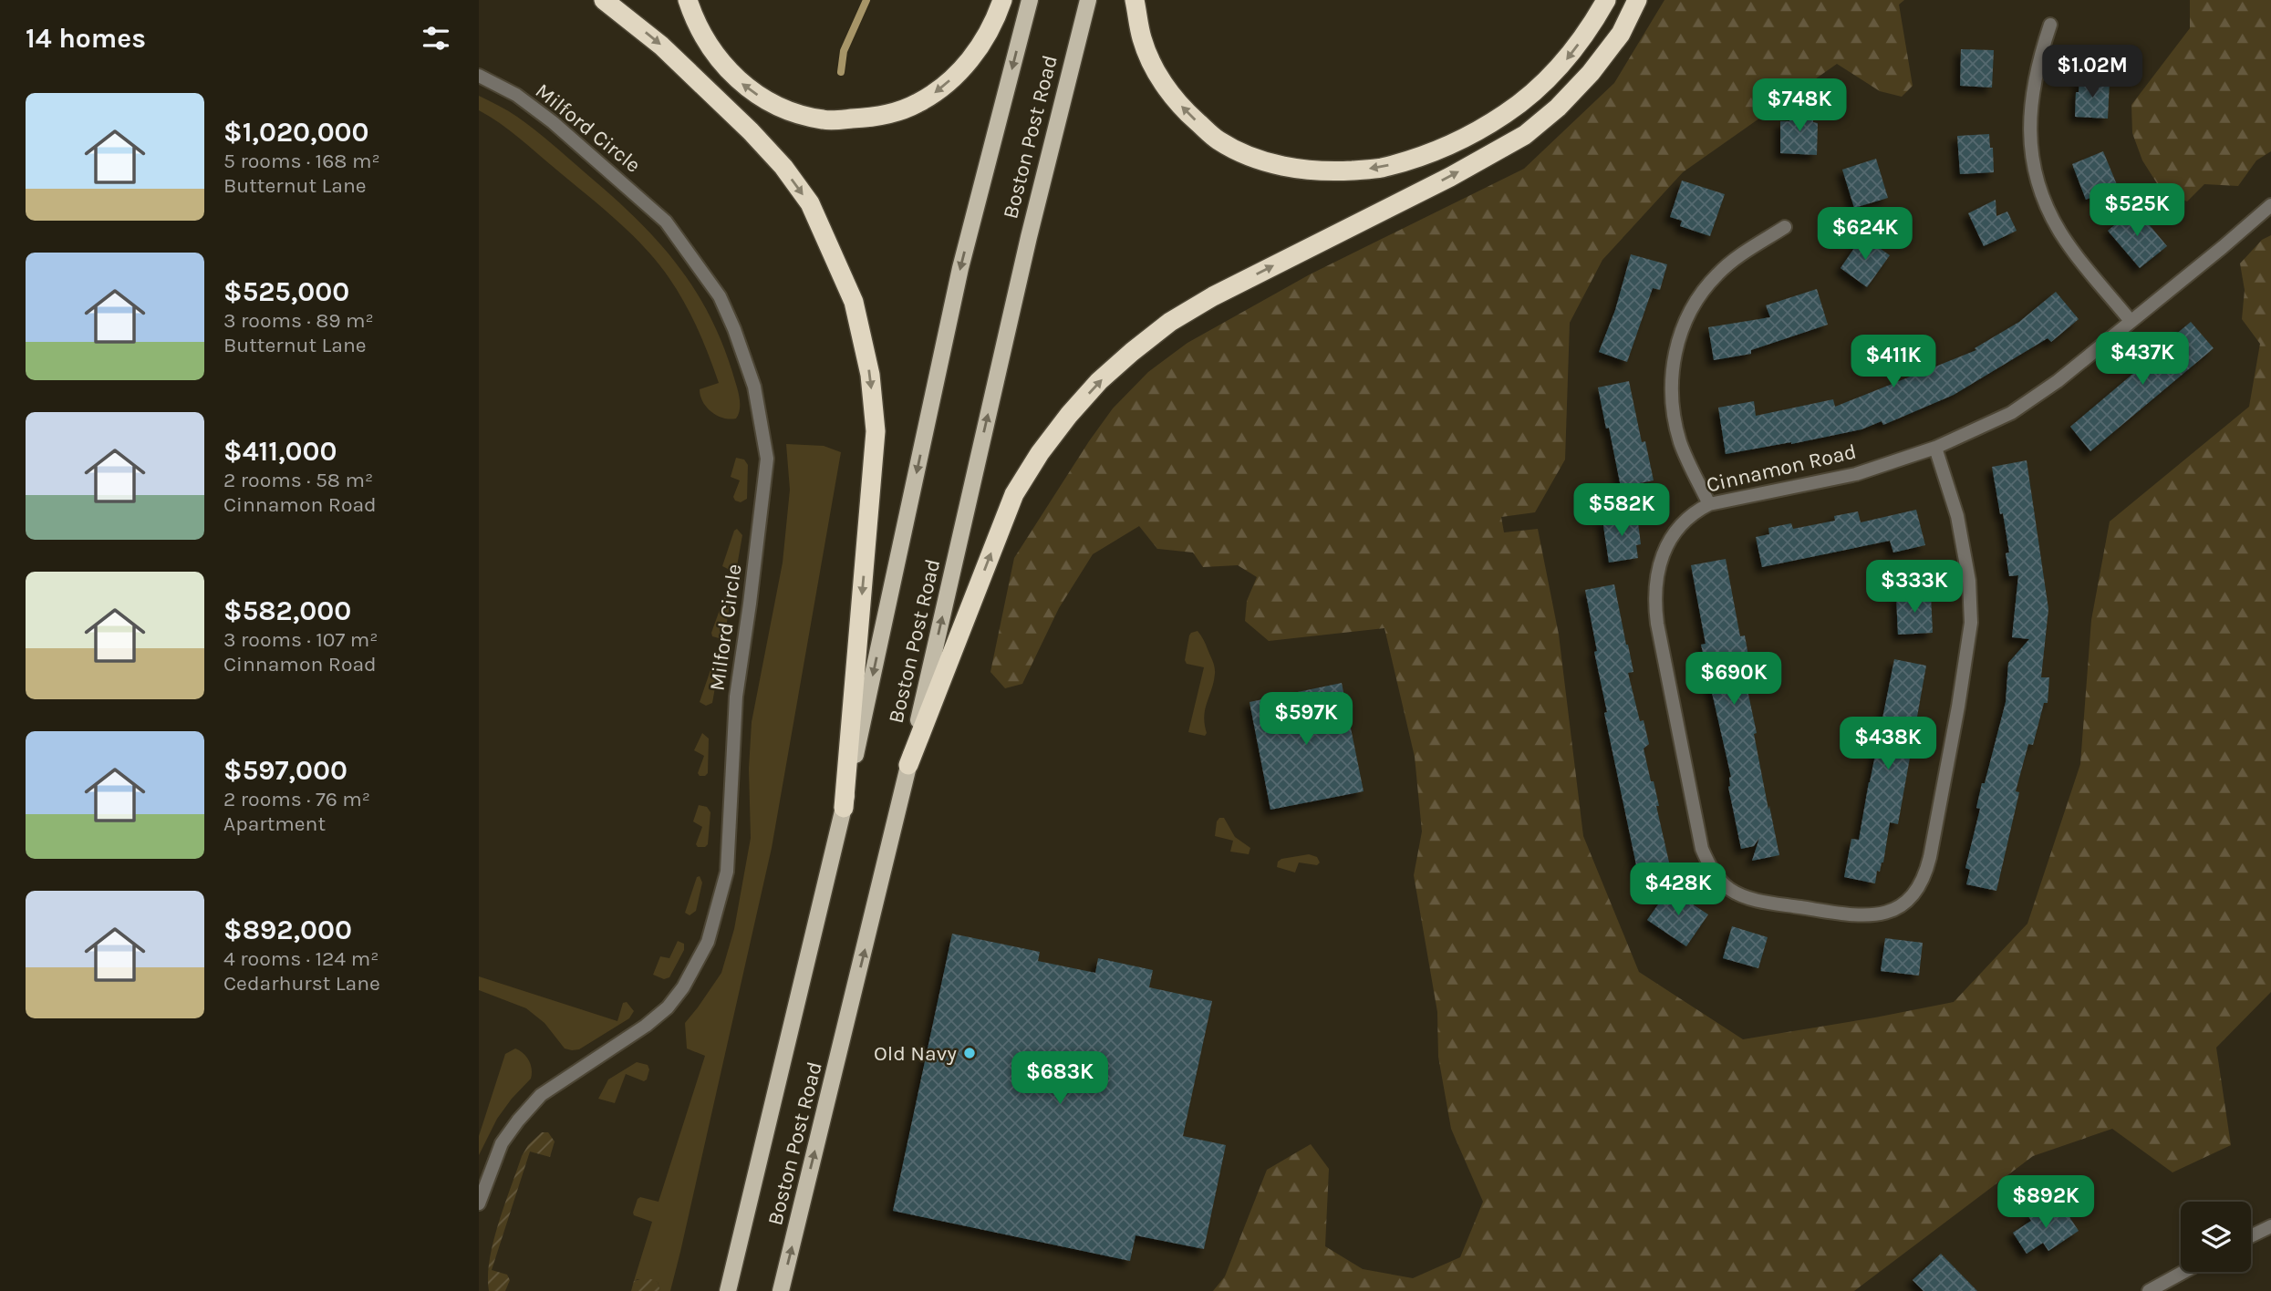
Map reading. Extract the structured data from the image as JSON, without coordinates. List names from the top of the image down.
{
  "streets": {
    "main road": ["Boston Post Road"],
    "street": ["Milford Circle", "Cinnamon Road"]
  },
  "places": ["Old Navy"],
  "page": {
    "heading": "14 homes",
    "price": [
      "$1.02M",
      "$748K",
      "$525K",
      "$624K",
      "$437K",
      "$411K",
      "$582K",
      "$333K",
      "$690K",
      "$597K",
      "$438K",
      "$428K",
      "$683K",
      "$892K"
    ],
    "list": [
      {
        "name": "$1,020,000",
        "note": "5 rooms · 168 m² · Butternut Lane"
      },
      {
        "name": "$525,000",
        "note": "3 rooms · 89 m² · Butternut Lane"
      },
      {
        "name": "$411,000",
        "note": "2 rooms · 58 m² · Cinnamon Road"
      },
      {
        "name": "$582,000",
        "note": "3 rooms · 107 m² · Cinnamon Road"
      },
      {
        "name": "$597,000",
        "note": "2 rooms · 76 m² · Apartment"
      },
      {
        "name": "$892,000",
        "note": "4 rooms · 124 m² · Cedarhurst Lane"
      }
    ]
  }
}
